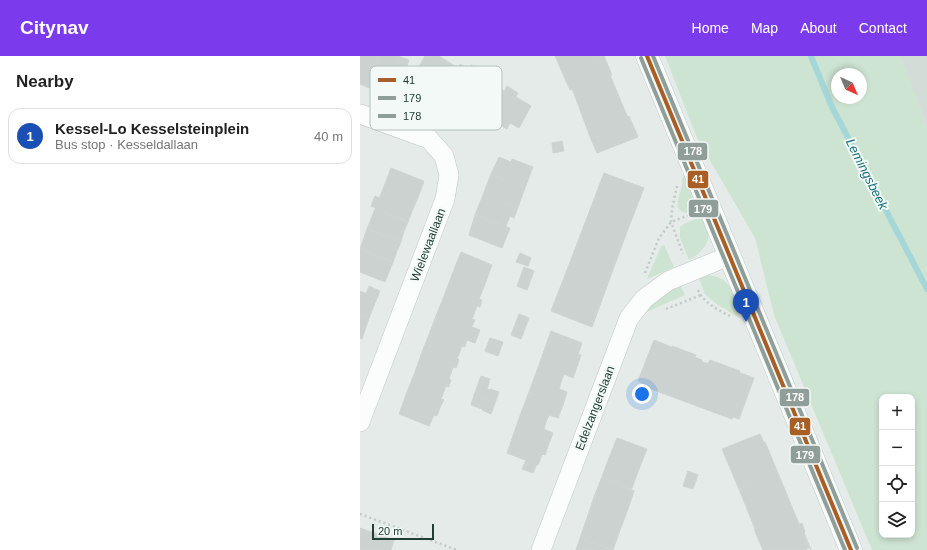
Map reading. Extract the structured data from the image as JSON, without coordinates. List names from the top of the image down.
{
  "streets": {
    "street": ["Wielewaallaan", "Edelzangerslaan"]
  },
  "water": ["Lemingsbeek"],
  "lines": ["transit line 41", "transit line 178", "transit line 179"],
  "legend": ["41", "179", "178"],
  "scale_bar": "20 m",
  "north": "bottom right",
  "page": {
    "header": "Citynav",
    "nav": [
      "Home",
      "Map",
      "About",
      "Contact"
    ],
    "heading": "Nearby",
    "list": [
      {
        "mark": "1",
        "name": "Kessel-Lo Kesselsteinplein",
        "note": "Bus stop · Kesseldallaan",
        "value": "40 m"
      }
    ],
    "pins": "1",
    "map_buttons": ["+", "−"],
    "scale": "20 m"
  }
}
